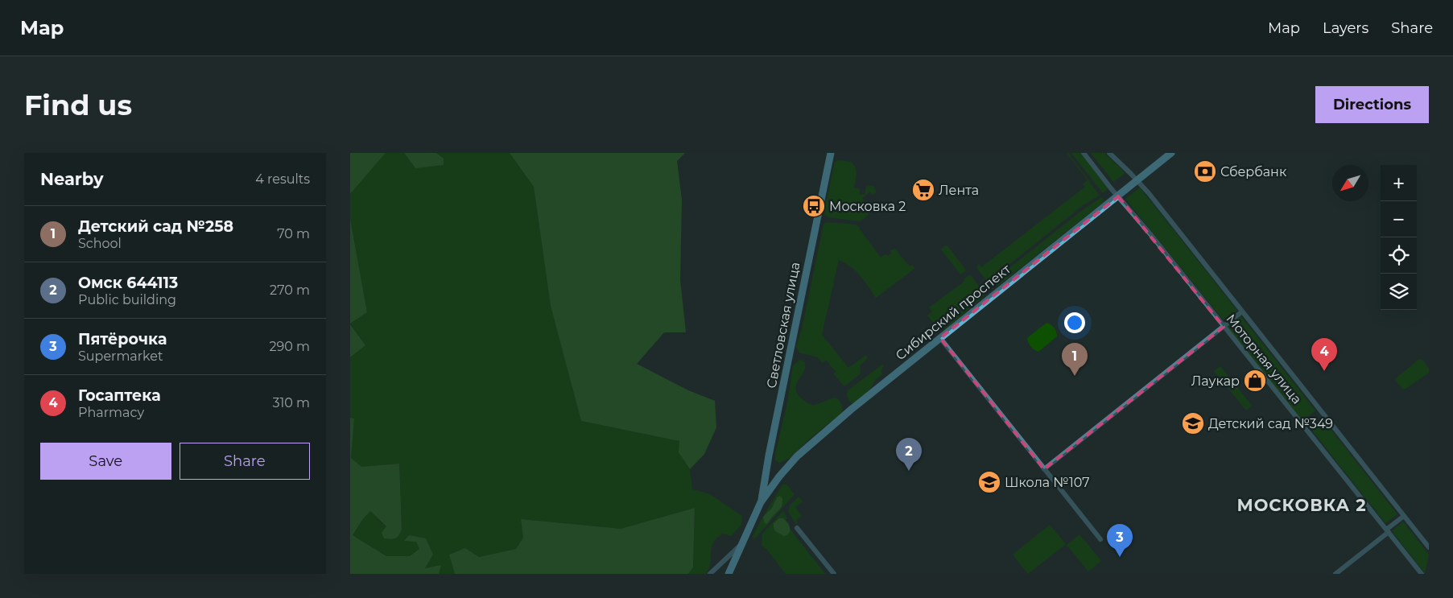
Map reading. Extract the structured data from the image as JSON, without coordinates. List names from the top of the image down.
{
  "streets": {
    "main road": ["Сибирский проспект", "Светловская улица"],
    "street": ["Моторная улица"]
  },
  "crossings": [
    ["Сибирский проспект", "Светловская улица"],
    ["Сибирский проспект", "Моторная улица"]
  ],
  "districts": ["МОСКОВКА 2"],
  "places": {
    "bank": ["Сбербанк"],
    "supermarket": ["Лента"],
    "bus stop": ["Московка 2"],
    "shop": ["Лаукар"],
    "school or university": ["Детский сад №349", "Школа №107"]
  },
  "north": "bottom left",
  "page": {
    "header": "Map",
    "nav": ["Map", "Layers", "Share"],
    "buttons": [
      "Directions",
      ["Save", "Share"]
    ],
    "title": "Find us",
    "heading": ["Nearby", "4 results"],
    "map_buttons": ["+", "−"],
    "list": [
      {
        "mark": "1",
        "name": "Детский сад №258",
        "note": "School",
        "value": "70 m"
      },
      {
        "mark": "2",
        "name": "Омск 644113",
        "note": "Public building",
        "value": "270 m"
      },
      {
        "mark": "3",
        "name": "Пятёрочка",
        "note": "Supermarket",
        "value": "290 m"
      },
      {
        "mark": "4",
        "name": "Госаптека",
        "note": "Pharmacy",
        "value": "310 m"
      }
    ],
    "pins": [
      "4",
      "1",
      "2",
      "3"
    ]
  }
}
